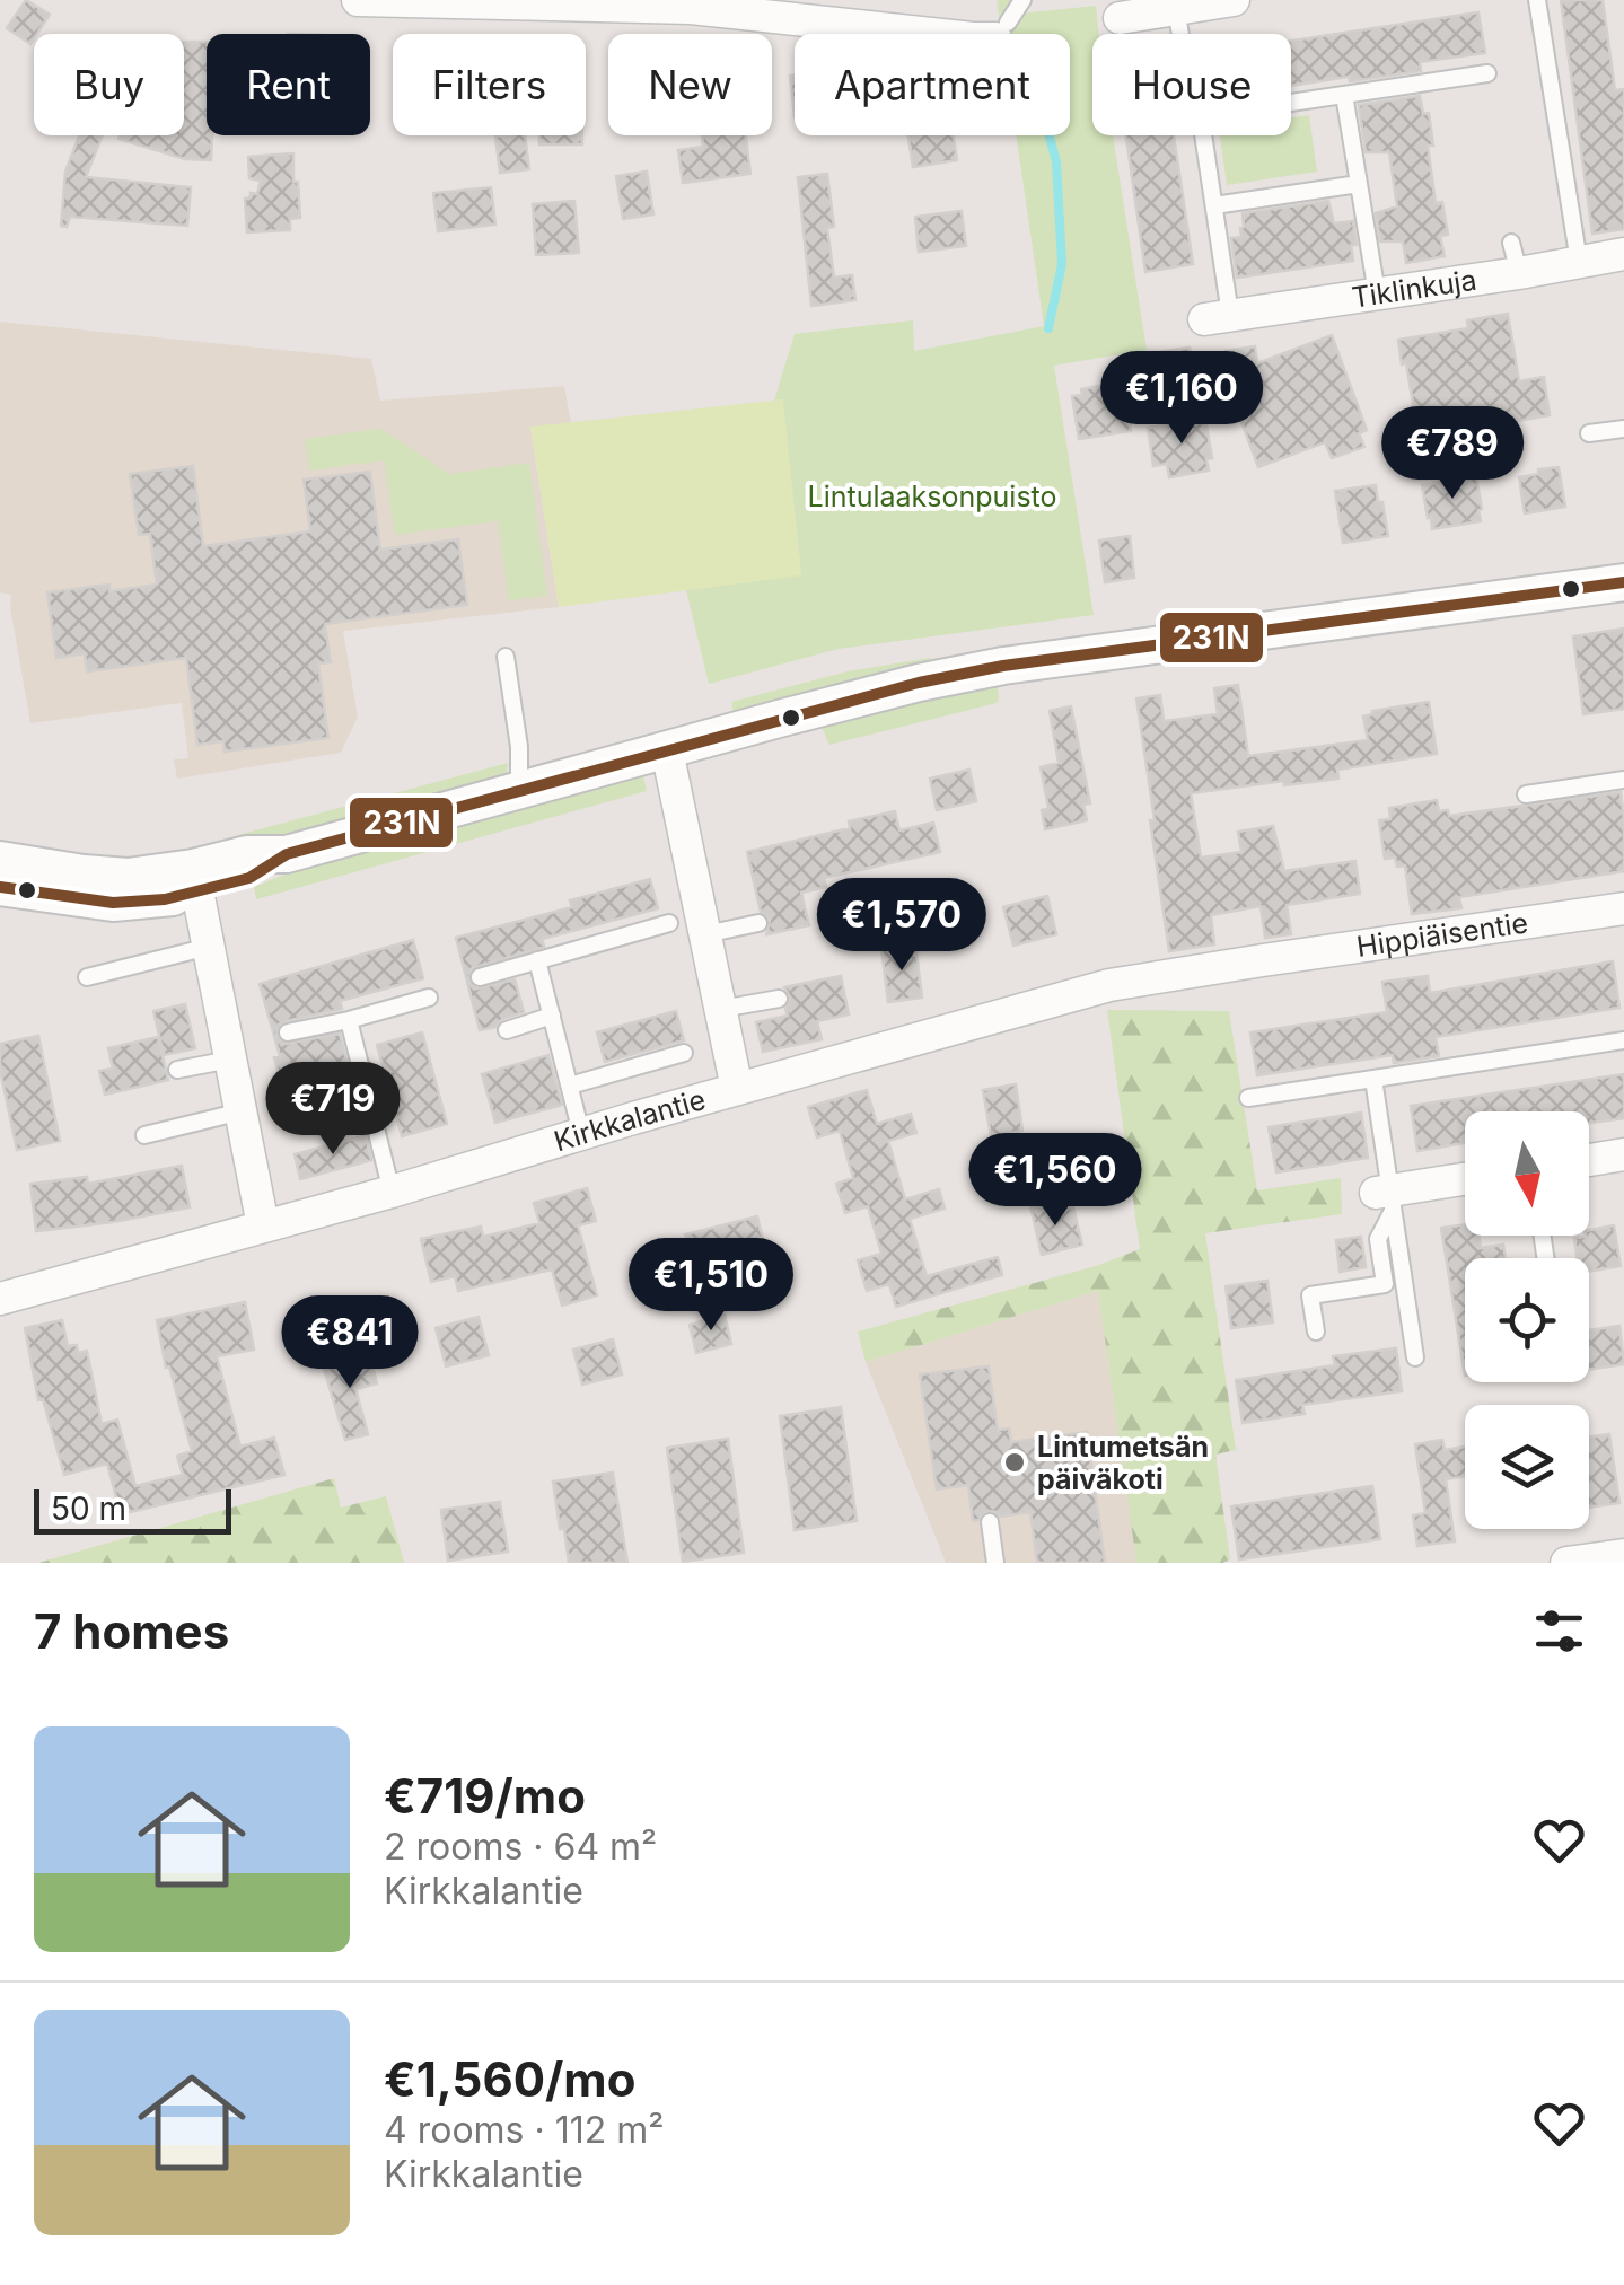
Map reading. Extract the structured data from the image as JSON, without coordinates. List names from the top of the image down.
{
  "streets": {
    "street": ["Tiklinkuja", "Hippiäisentie", "Kirkkalantie"]
  },
  "crossings": [
    ["Hippiäisentie", "Kirkkalantie"]
  ],
  "parks": ["Lintulaaksonpuisto"],
  "places": ["Lintumetsän päiväkoti"],
  "lines": ["transit line 231N"],
  "scale_bar": "50 m",
  "north": "bottom",
  "page": {
    "chip": [
      "Buy",
      "Rent",
      "Filters",
      "New",
      "Apartment",
      "House"
    ],
    "price": [
      "€1,160",
      "€789",
      "€1,570",
      "€719",
      "€1,560",
      "€1,510",
      "€841"
    ],
    "scale": "50 m",
    "heading": "7 homes",
    "list": [
      {
        "name": "€719/mo",
        "note": "2 rooms · 64 m² · Kirkkalantie"
      },
      {
        "name": "€1,560/mo",
        "note": "4 rooms · 112 m² · Kirkkalantie"
      }
    ]
  }
}
